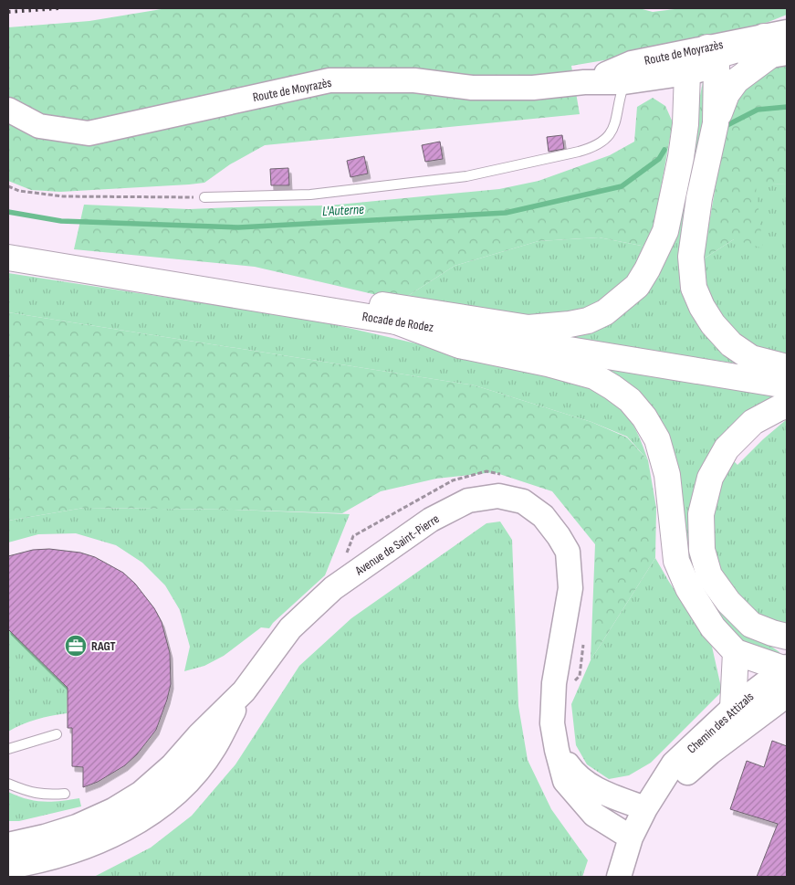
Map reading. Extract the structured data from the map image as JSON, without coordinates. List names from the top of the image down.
{
  "streets": {
    "main road": ["Rocade de Rodez"],
    "street": ["Route de Moyrazès", "Avenue de Saint-Pierre", "Chemin des Attizals"]
  },
  "crossings": [
    ["Avenue de Saint-Pierre", "Chemin des Attizals"]
  ],
  "water": ["L'Auterne"],
  "places": {
    "office": ["RAGT"]
  }
}
